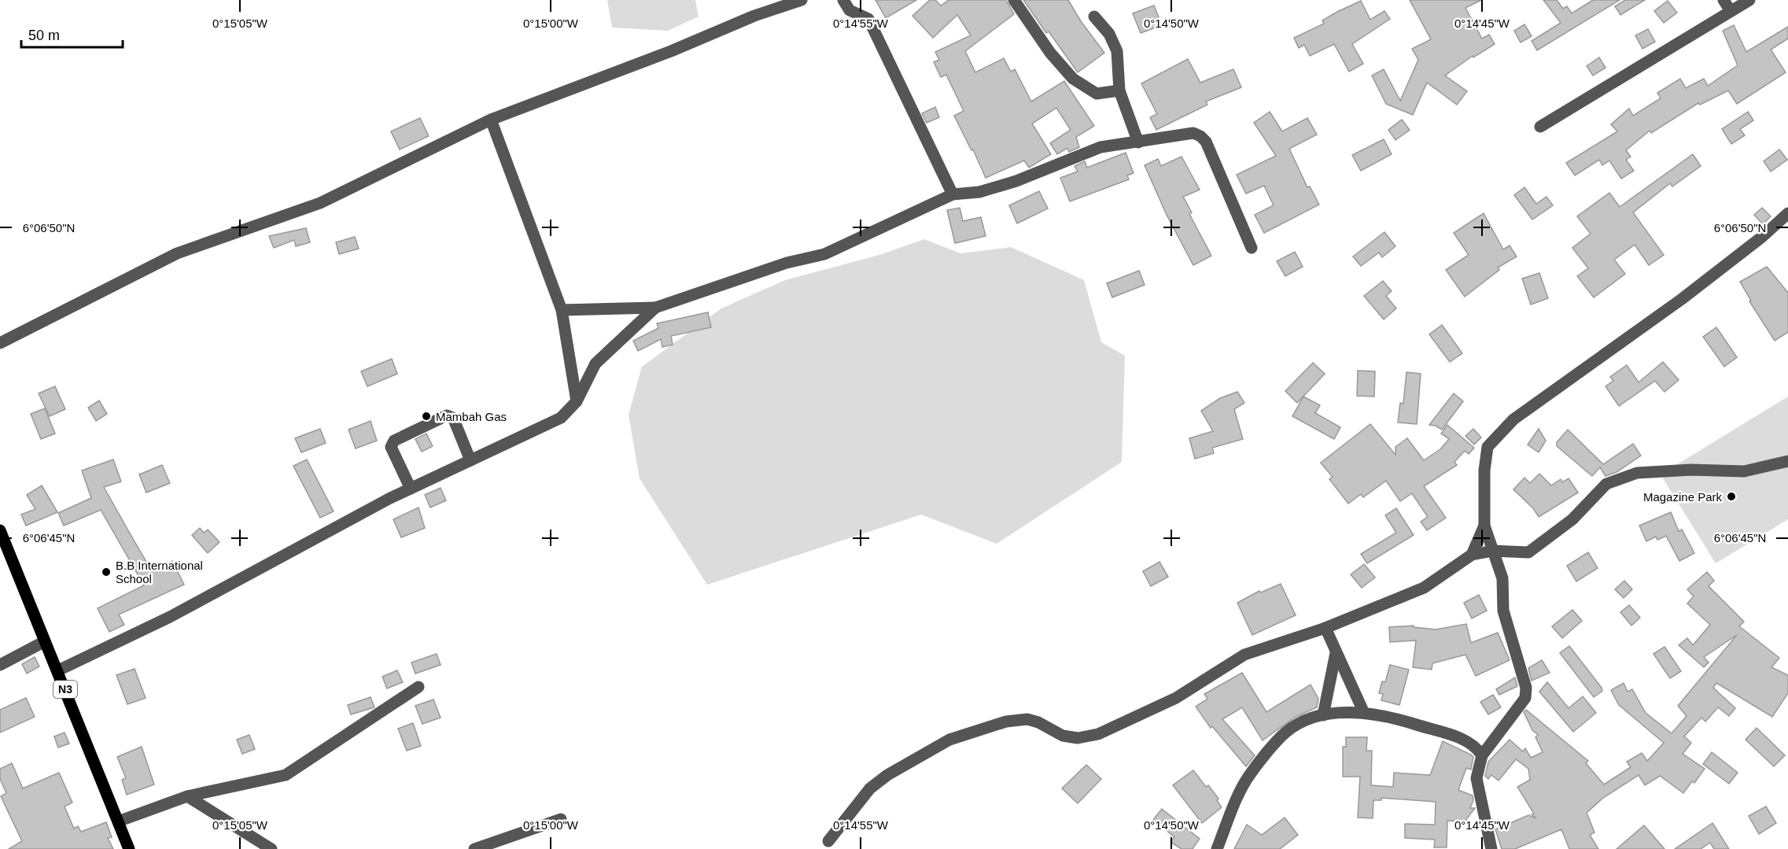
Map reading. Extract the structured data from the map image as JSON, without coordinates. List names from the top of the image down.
{
  "streets": {
    "main road": ["N3"]
  },
  "places": ["Mambah Gas", "Magazine Park", "B.B International School"],
  "scale_bar": "50 m",
  "coordinates": [
    "0°15'05\"W",
    "0°15'00\"W",
    "0°14'55\"W",
    "0°14'50\"W",
    "0°14'45\"W",
    "6°06'50\"N",
    "6°06'45\"N"
  ]
}
